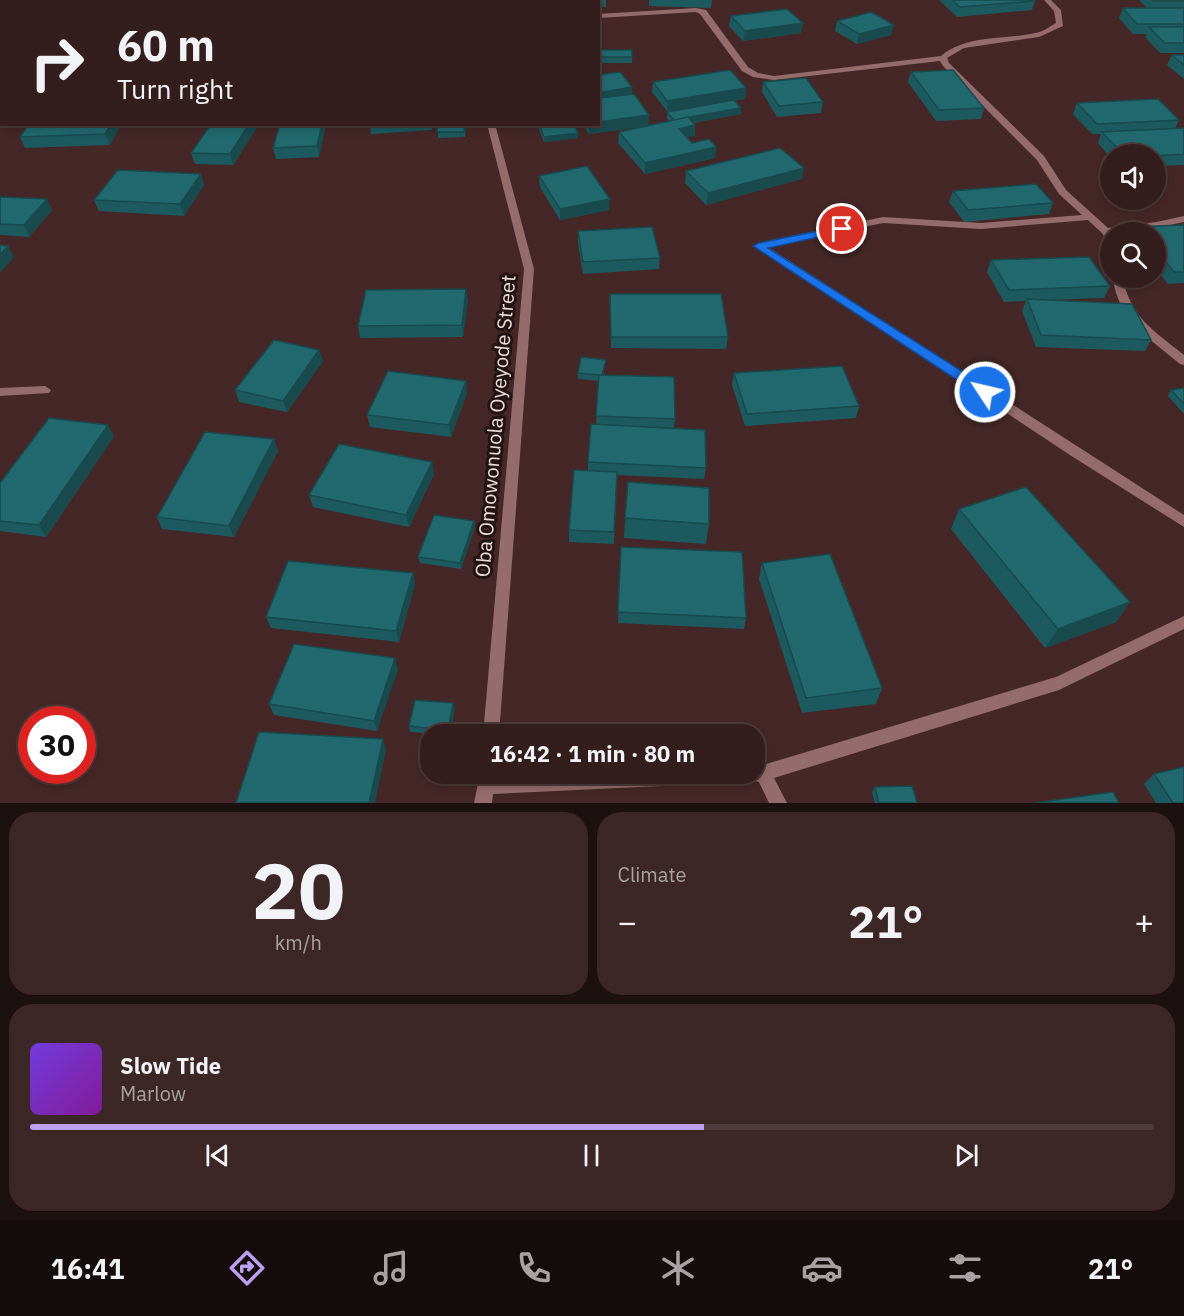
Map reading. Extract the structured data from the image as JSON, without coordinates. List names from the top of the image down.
{
  "streets": {
    "street": ["Oba Omowonuola Oyeyode Street"]
  },
  "page": {
    "turn": ["60 m", "Turn right"],
    "limit": "30",
    "trip": "16:42 · 1 min · 80 m",
    "tile": [
      ["20", "km/h"],
      "Climate"
    ],
    "heat": ["−", "21°", "+"],
    "song": ["Slow Tide", "Marlow"],
    "tabs": ["16:41", "21°"]
  }
}
